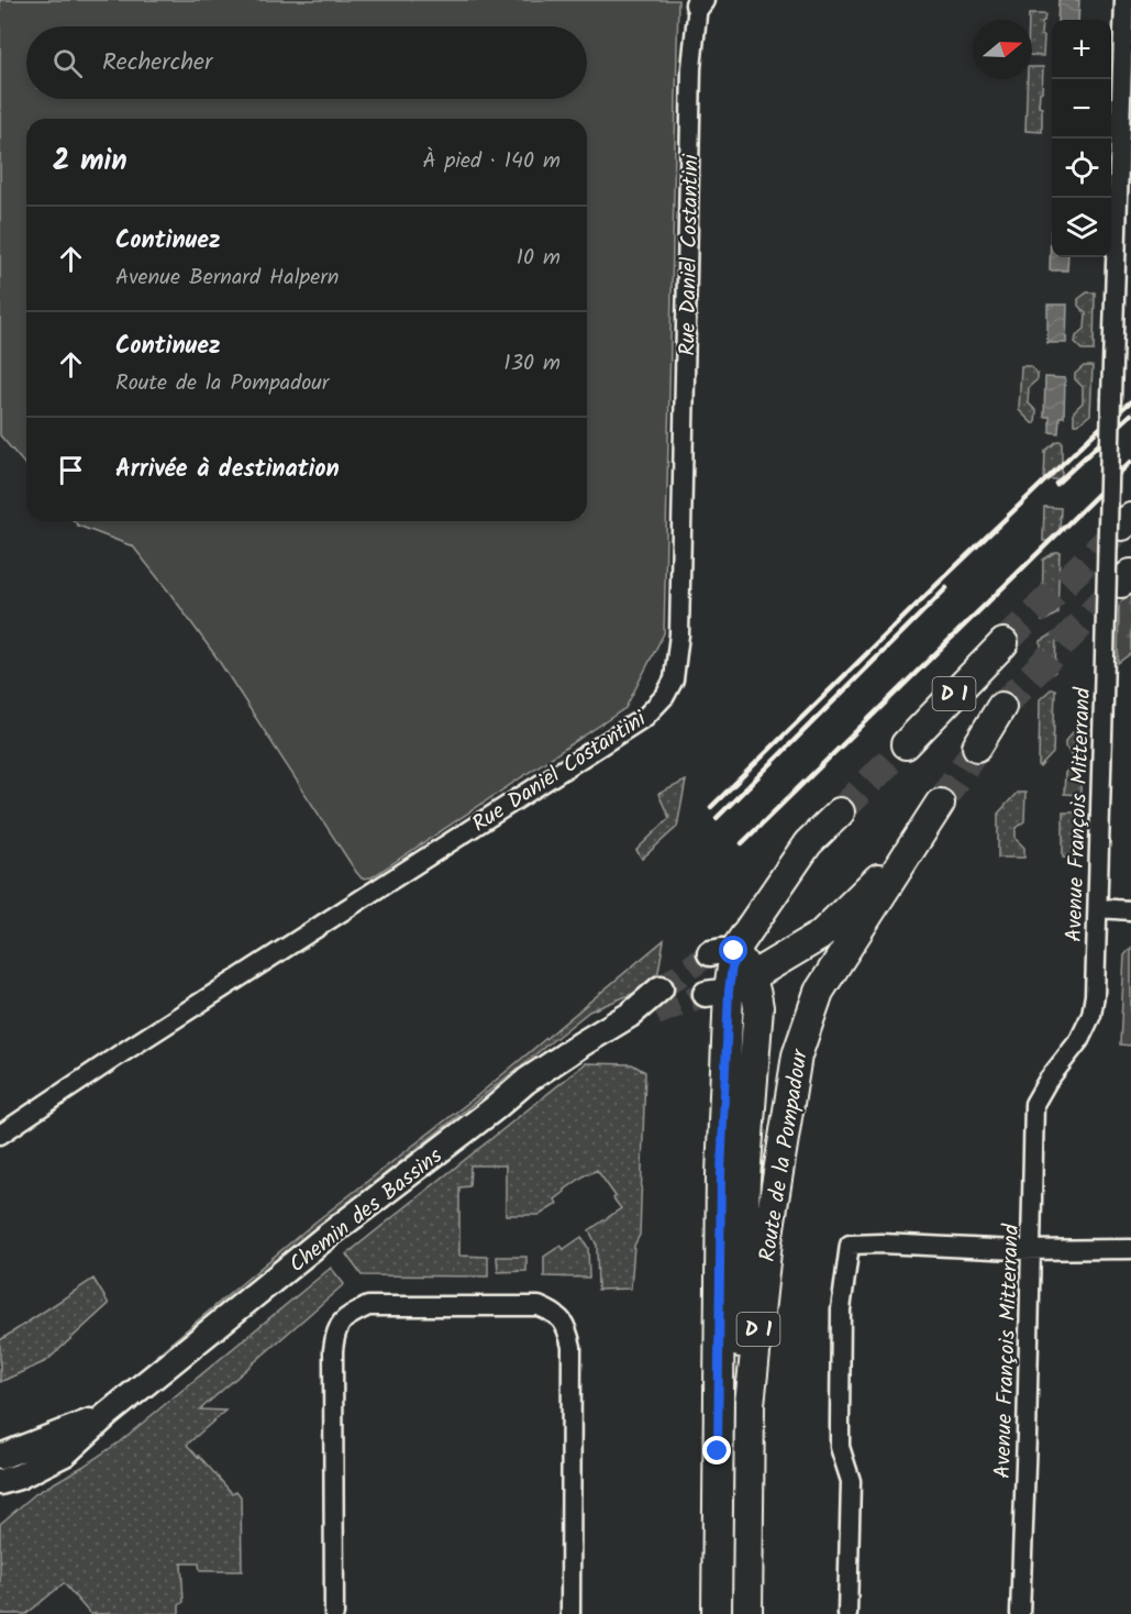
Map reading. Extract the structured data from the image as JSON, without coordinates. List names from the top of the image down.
{
  "streets": {
    "main road": ["D 1", "Route de la Pompadour", "Chemin des Bassins"],
    "street": ["Rue Daniel Costantini", "Avenue François Mitterrand"]
  },
  "crossings": [
    ["D 1", "Route de la Pompadour"]
  ],
  "north": "right",
  "page": {
    "map_buttons": ["+", "−"],
    "search": "Rechercher",
    "heading": ["2 min", "À pied · 140 m"],
    "list": [
      ["Continuez", "Avenue Bernard Halpern", "10 m"],
      ["Continuez", "Route de la Pompadour", "130 m"],
      "Arrivée à destination"
    ]
  }
}
